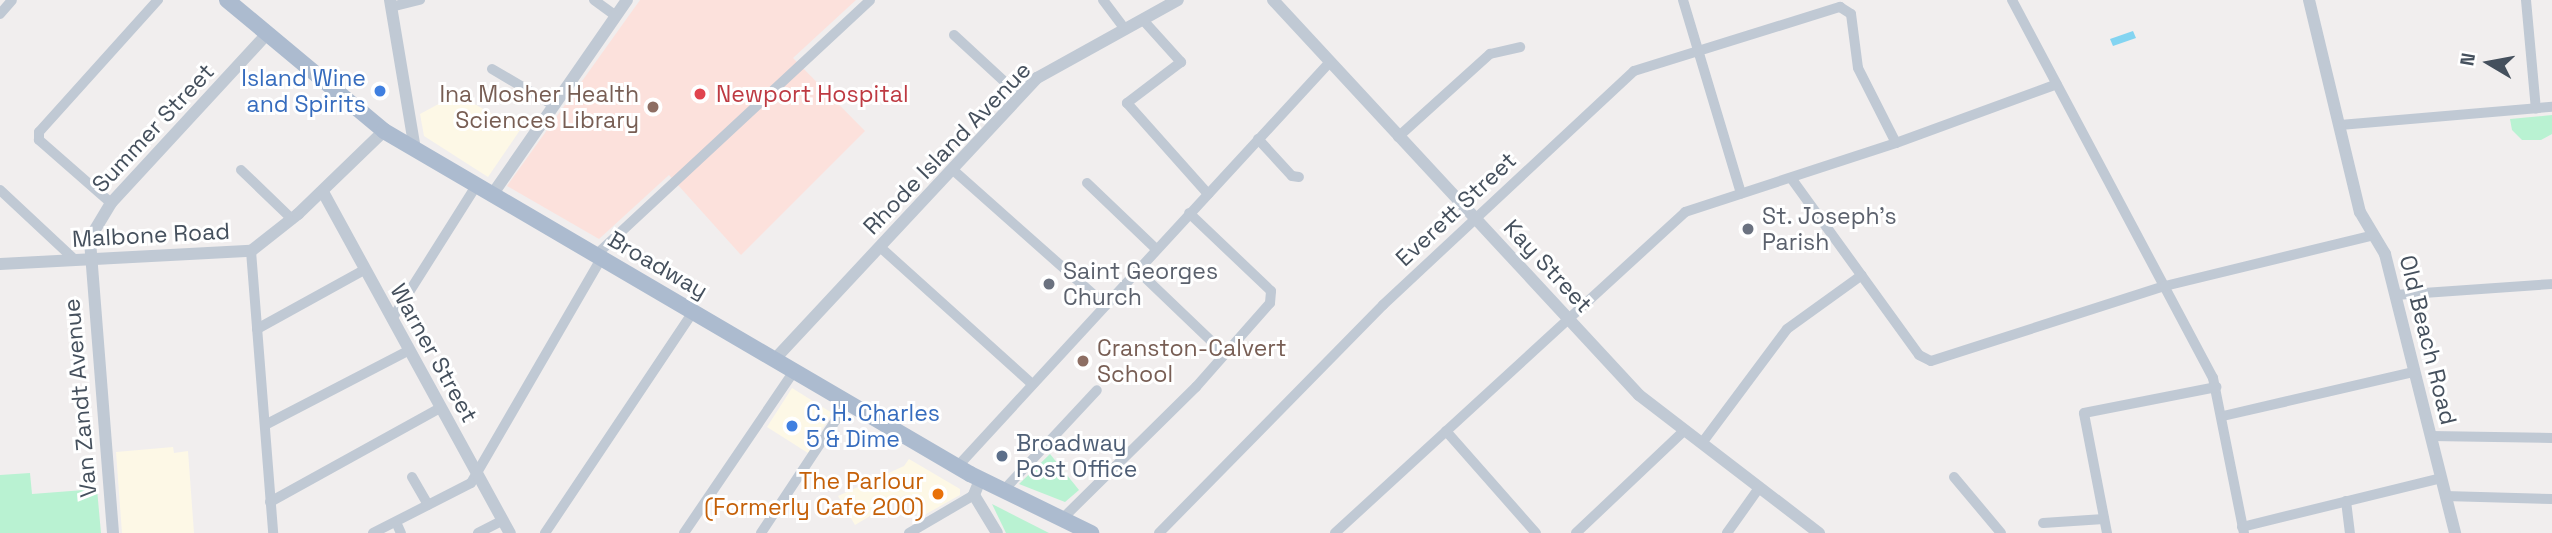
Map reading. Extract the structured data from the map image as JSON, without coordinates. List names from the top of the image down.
{
  "streets": {
    "main road": ["Broadway"],
    "street": [
      "Summer Street",
      "Rhode Island Avenue",
      "Everett Street",
      "Malbone Road",
      "Kay Street",
      "Old Beach Road",
      "Warner Street",
      "Van Zandt Avenue"
    ]
  },
  "crossings": [
    ["Summer Street", "Malbone Road"],
    ["Summer Street", "Broadway"],
    ["Summer Street", "Van Zandt Avenue"],
    ["Rhode Island Avenue", "Broadway"],
    ["Everett Street", "Kay Street"],
    ["Malbone Road", "Broadway"],
    ["Malbone Road", "Warner Street"],
    ["Malbone Road", "Van Zandt Avenue"]
  ],
  "places": [
    "Island Wine and Spirits",
    "Newport Hospital",
    "Ina Mosher Health Sciences Library",
    "St. Joseph's Parish",
    "Saint Georges Church",
    "Cranston-Calvert School",
    "C. H. Charles 5 & Dime",
    "Broadway Post Office",
    "The Parlour (Formerly Cafe 200)"
  ],
  "north": "left"
}
